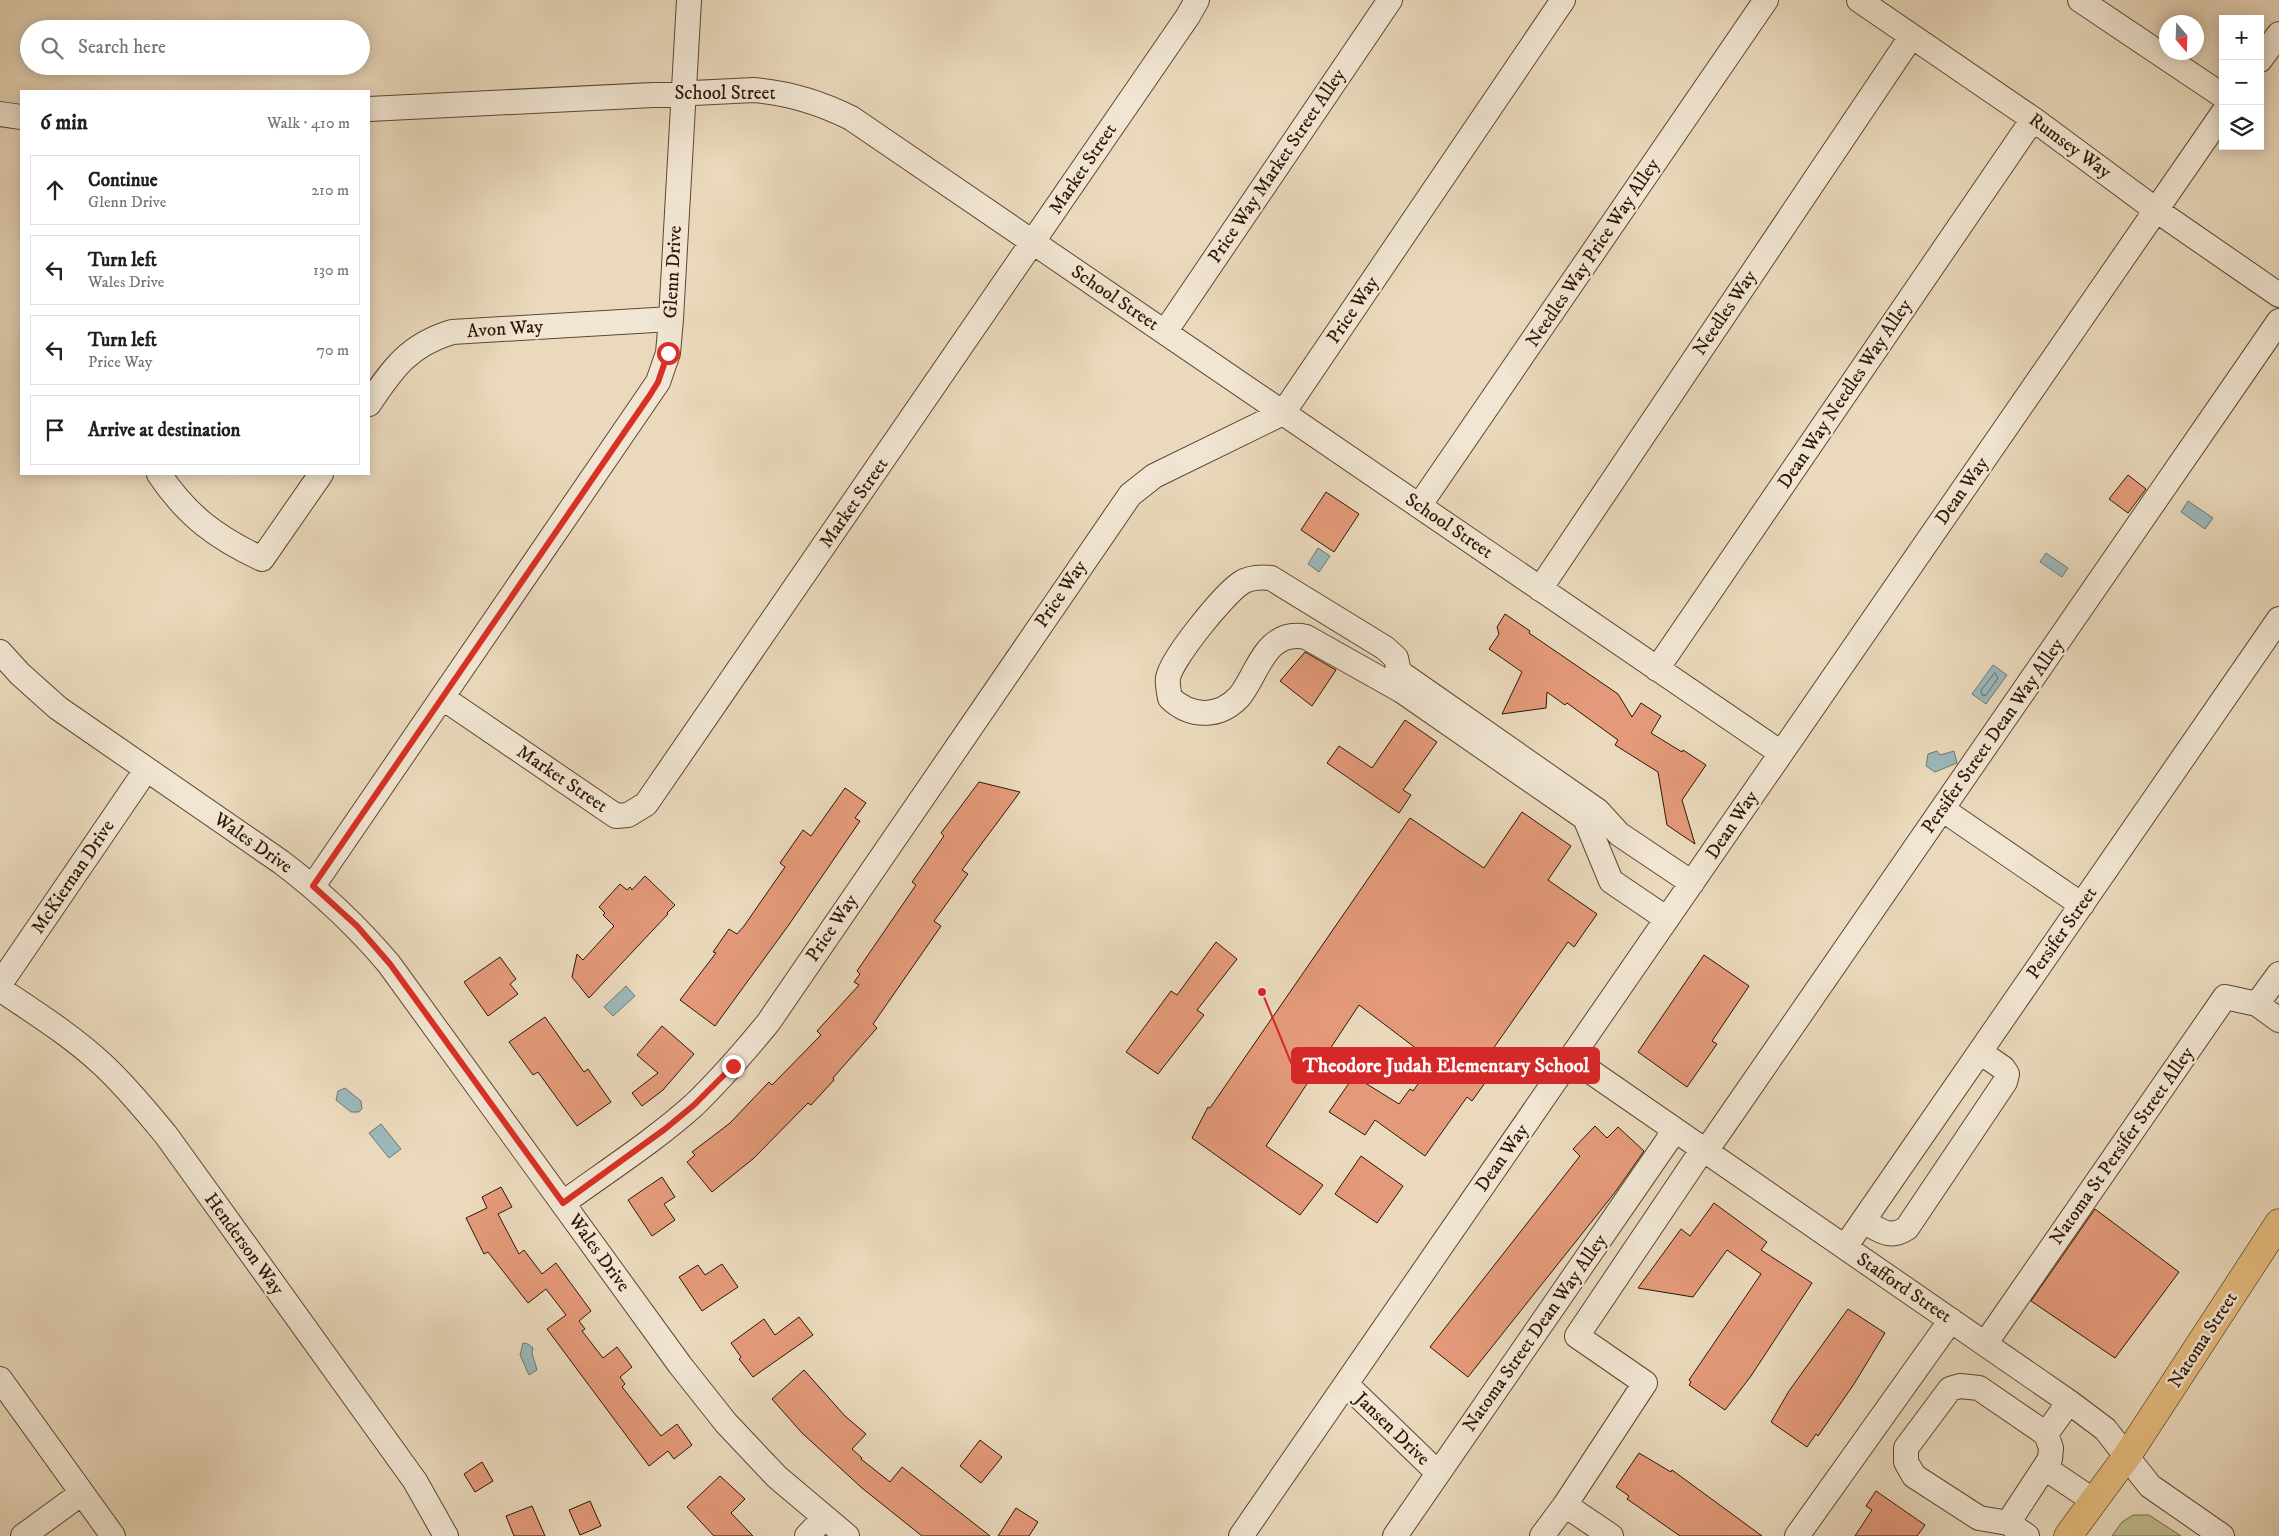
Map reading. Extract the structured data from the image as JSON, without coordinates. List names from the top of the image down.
{
  "streets": {
    "main road": ["Natoma Street"],
    "street": [
      "School Street",
      "Rumsey Way",
      "Price Way Market Street Alley",
      "Market Street",
      "Needles Way Price Way Alley",
      "Glenn Drive",
      "Price Way",
      "Needles Way",
      "Avon Way",
      "Dean Way Needles Way Alley",
      "Dean Way",
      "Persifer Street Dean Way Alley",
      "Wales Drive",
      "McKiernan Drive",
      "Persifer Street",
      "Natoma St Persifer Street Alley",
      "Henderson Way",
      "Stafford Street",
      "Natoma Street Dean Way Alley",
      "Jansen Drive"
    ]
  },
  "crossings": [
    ["School Street", "Price Way Market Street Alley"],
    ["School Street", "Market Street"],
    ["School Street", "Needles Way Price Way Alley"],
    ["School Street", "Glenn Drive"],
    ["School Street", "Price Way"],
    ["School Street", "Needles Way"],
    ["School Street", "Dean Way Needles Way Alley"],
    ["School Street", "Dean Way"],
    ["Rumsey Way", "Needles Way"],
    ["Rumsey Way", "Dean Way Needles Way Alley"],
    ["Rumsey Way", "Dean Way"],
    ["Market Street", "Glenn Drive"],
    ["Glenn Drive", "Avon Way"],
    ["Glenn Drive", "Wales Drive"],
    ["Price Way", "Wales Drive"],
    ["Dean Way", "Stafford Street"],
    ["Dean Way", "Jansen Drive"],
    ["Persifer Street Dean Way Alley", "Stafford Street"],
    ["Wales Drive", "McKiernan Drive"],
    ["Persifer Street", "Stafford Street"],
    ["Natoma St Persifer Street Alley", "Stafford Street"],
    ["Stafford Street", "Natoma Street Dean Way Alley"],
    ["Stafford Street", "Natoma Street"],
    ["Natoma Street Dean Way Alley", "Jansen Drive"]
  ],
  "places": ["Theodore Judah Elementary School"],
  "north": "bottom",
  "page": {
    "map_buttons": ["+", "−"],
    "search": "Search here",
    "heading": ["6 min", "Walk · 410 m"],
    "list": [
      ["Continue", "Glenn Drive", "210 m"],
      ["Turn left", "Wales Drive", "130 m"],
      ["Turn left", "Price Way", "70 m"],
      "Arrive at destination"
    ]
  }
}
